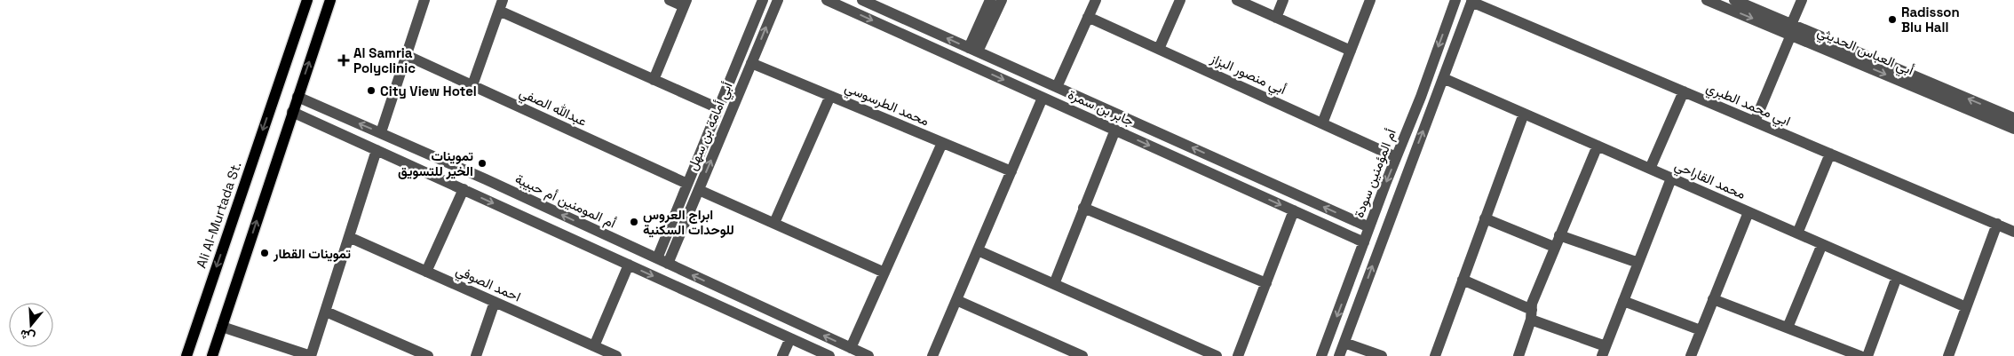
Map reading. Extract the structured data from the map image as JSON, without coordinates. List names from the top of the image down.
{
  "streets": {
    "main road": ["Ali Al-Murtada St."],
    "street": [
      "أبي العباس الحديثي",
      "أبي منصور البزاز",
      "محمد الطرسوسي",
      "ابي محمد الطبري",
      "عبدالله الصفي",
      "جابر بن سمرة",
      "أبي أمامة بن سهل",
      "أم المؤمنين سودة",
      "محمد القاراحي",
      "أم المومنين أم حبيبة",
      "احمد الصوفي"
    ]
  },
  "crossings": [
    ["أبي منصور البزاز", "أم المؤمنين سودة"],
    ["محمد الطرسوسي", "أبي أمامة بن سهل"],
    ["عبدالله الصفي", "أبي أمامة بن سهل"],
    ["جابر بن سمرة", "أم المؤمنين سودة"],
    ["أبي أمامة بن سهل", "أم المومنين أم حبيبة"]
  ],
  "places": {
    "other": [
      "Radisson Blu Hall",
      "City View Hotel",
      "تموينات الخير للتسويق",
      "ابراج العروس للوحدات السكنية",
      "تموينات القطار"
    ],
    "health": ["Al Samria Polyclinic"]
  },
  "north": "bottom"
}
